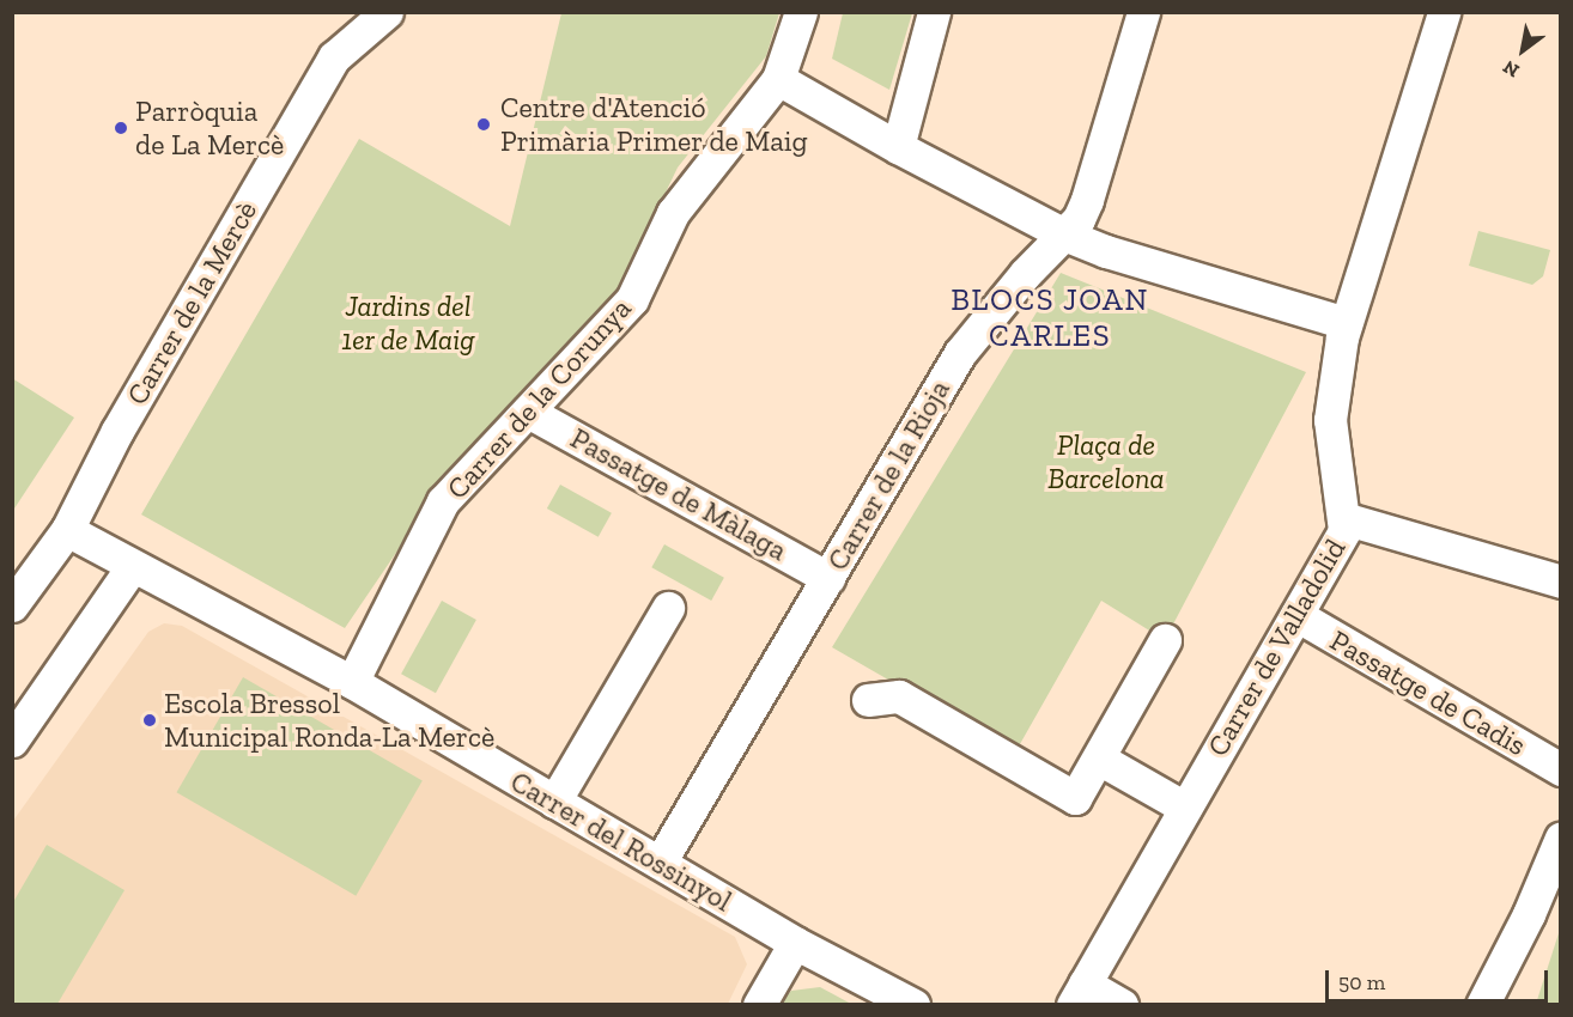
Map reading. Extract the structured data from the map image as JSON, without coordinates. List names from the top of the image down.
{
  "streets": {
    "street": [
      "Carrer de la Mercè",
      "Carrer de la Corunya",
      "Carrer de la Rioja",
      "Passatge de Màlaga",
      "Carrer de Valladolid",
      "Passatge de Cadis",
      "Carrer del Rossinyol"
    ]
  },
  "crossings": [
    ["Carrer de la Mercè", "Carrer del Rossinyol"],
    ["Carrer de la Corunya", "Passatge de Màlaga"],
    ["Carrer de la Corunya", "Carrer del Rossinyol"],
    ["Carrer de la Rioja", "Passatge de Màlaga"],
    ["Carrer de la Rioja", "Carrer del Rossinyol"],
    ["Carrer de Valladolid", "Passatge de Cadis"]
  ],
  "districts": ["BLOCS JOAN CARLES"],
  "parks": ["Jardins del 1er de Maig", "Plaça de Barcelona"],
  "places": ["Centre d'Atenció Primària Primer de Maig", "Parròquia de La Mercè", "Escola Bressol Municipal Ronda-La Mercè"],
  "scale_bar": "50 m",
  "north": "bottom left"
}
